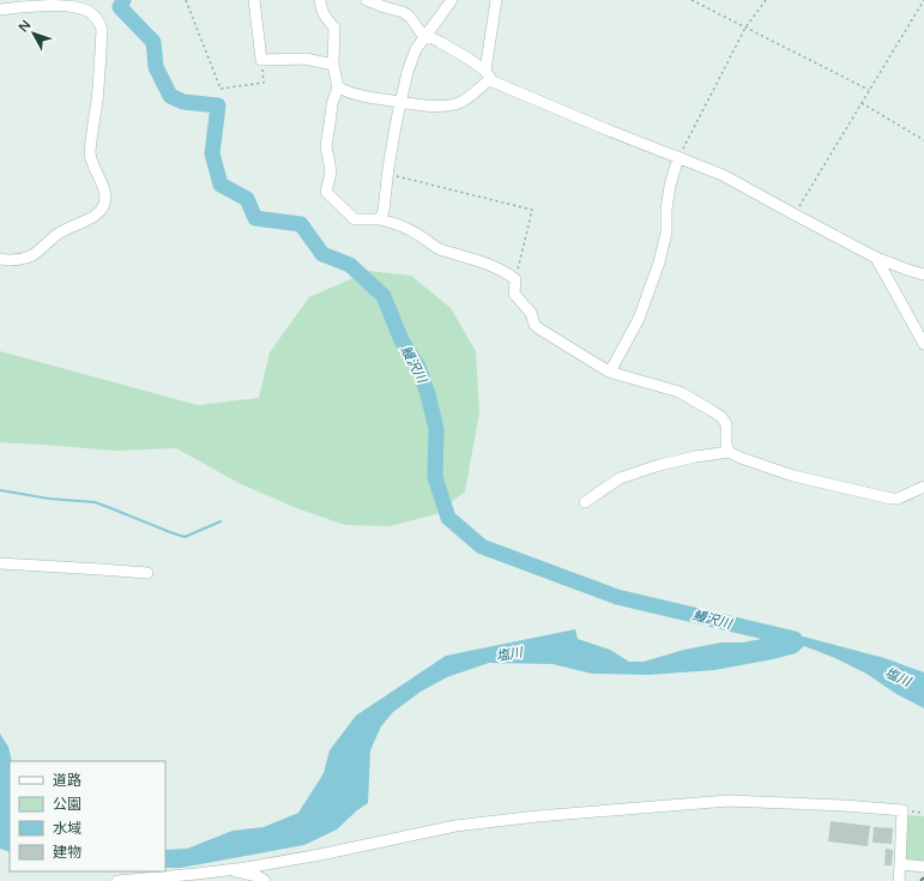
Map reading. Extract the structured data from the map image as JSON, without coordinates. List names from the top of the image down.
{
  "water": ["鰻沢川", "塩川"],
  "legend": [
    "道路",
    "公園",
    "水域",
    "建物"
  ],
  "north": "top left"
}
